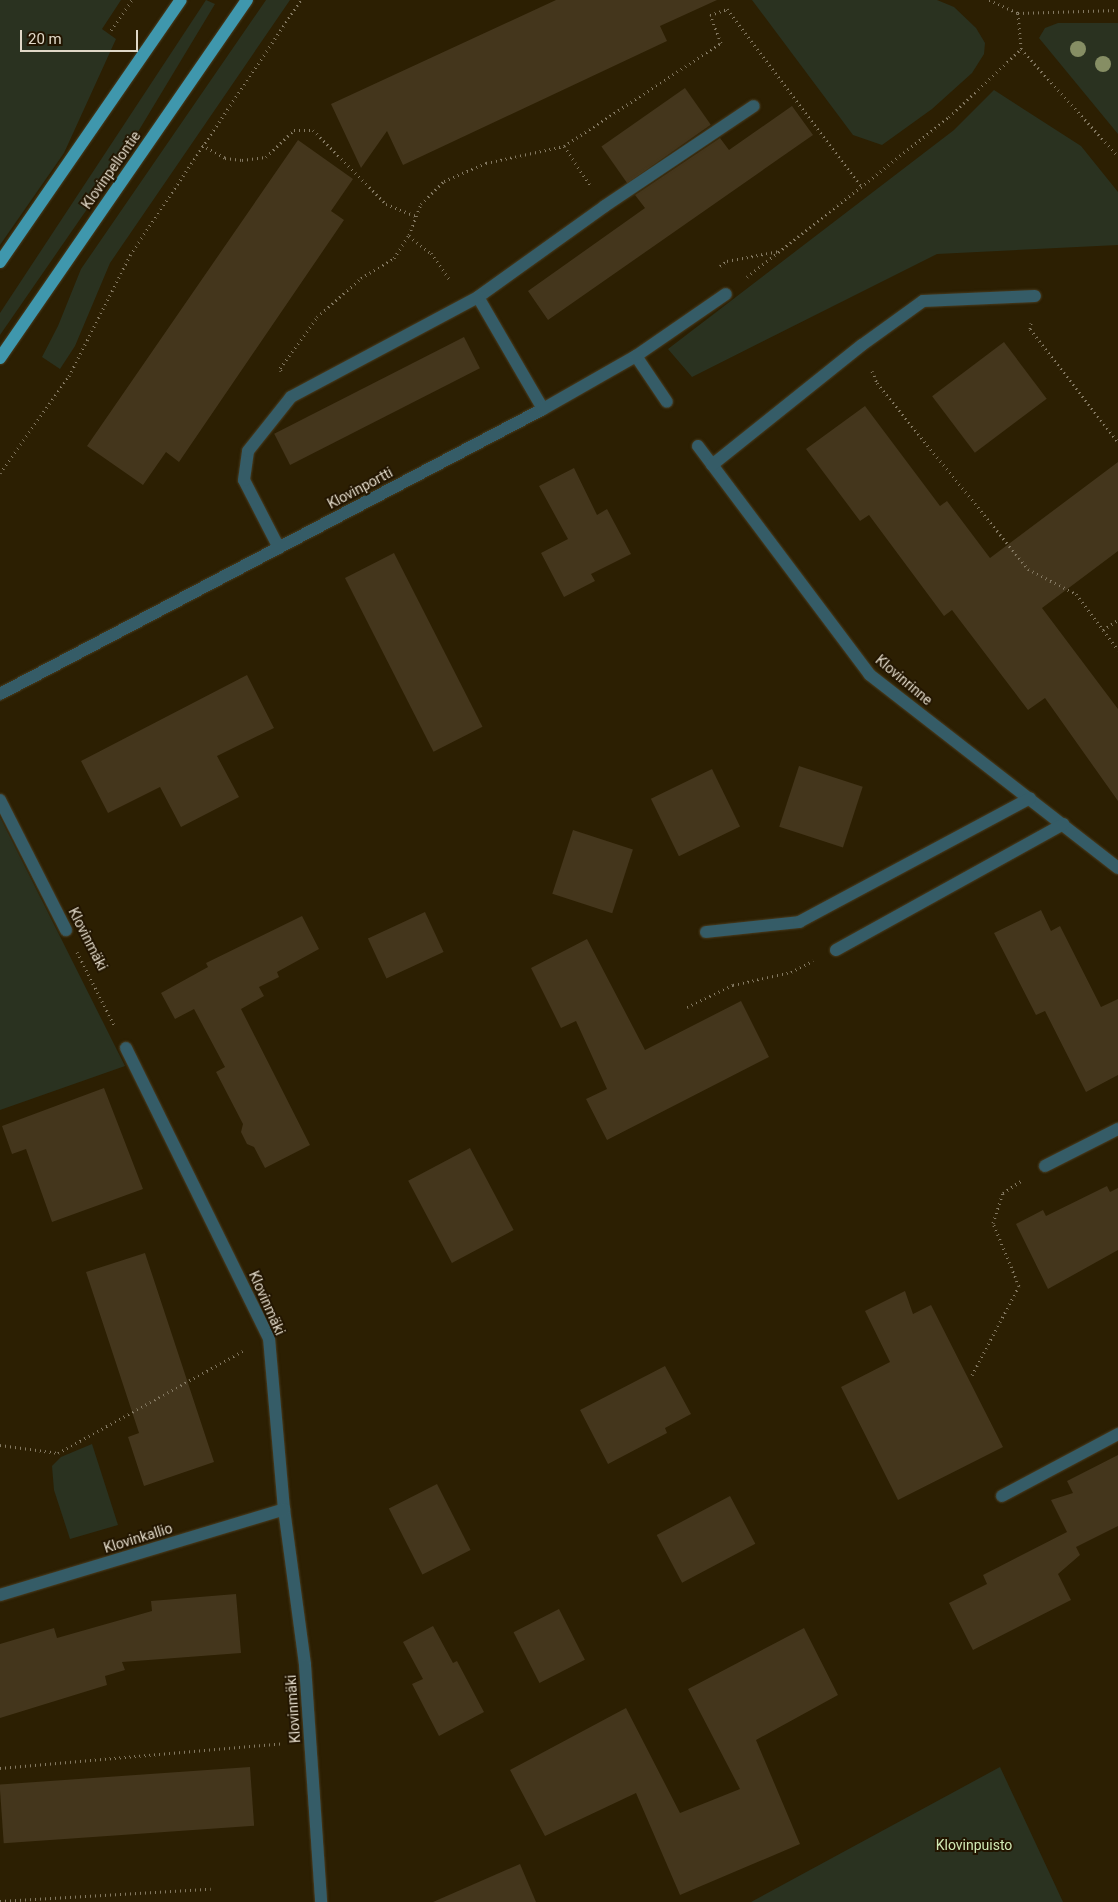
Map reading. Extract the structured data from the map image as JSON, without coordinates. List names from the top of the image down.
{
  "streets": {
    "main road": ["Klovinpellontie"],
    "street": [
      "Klovinportti",
      "Klovinrinne",
      "Klovinmäki",
      "Klovinkallio"
    ]
  },
  "crossings": [
    ["Klovinmäki", "Klovinkallio"]
  ],
  "parks": ["Klovinpuisto"],
  "scale_bar": "20 m"
}
